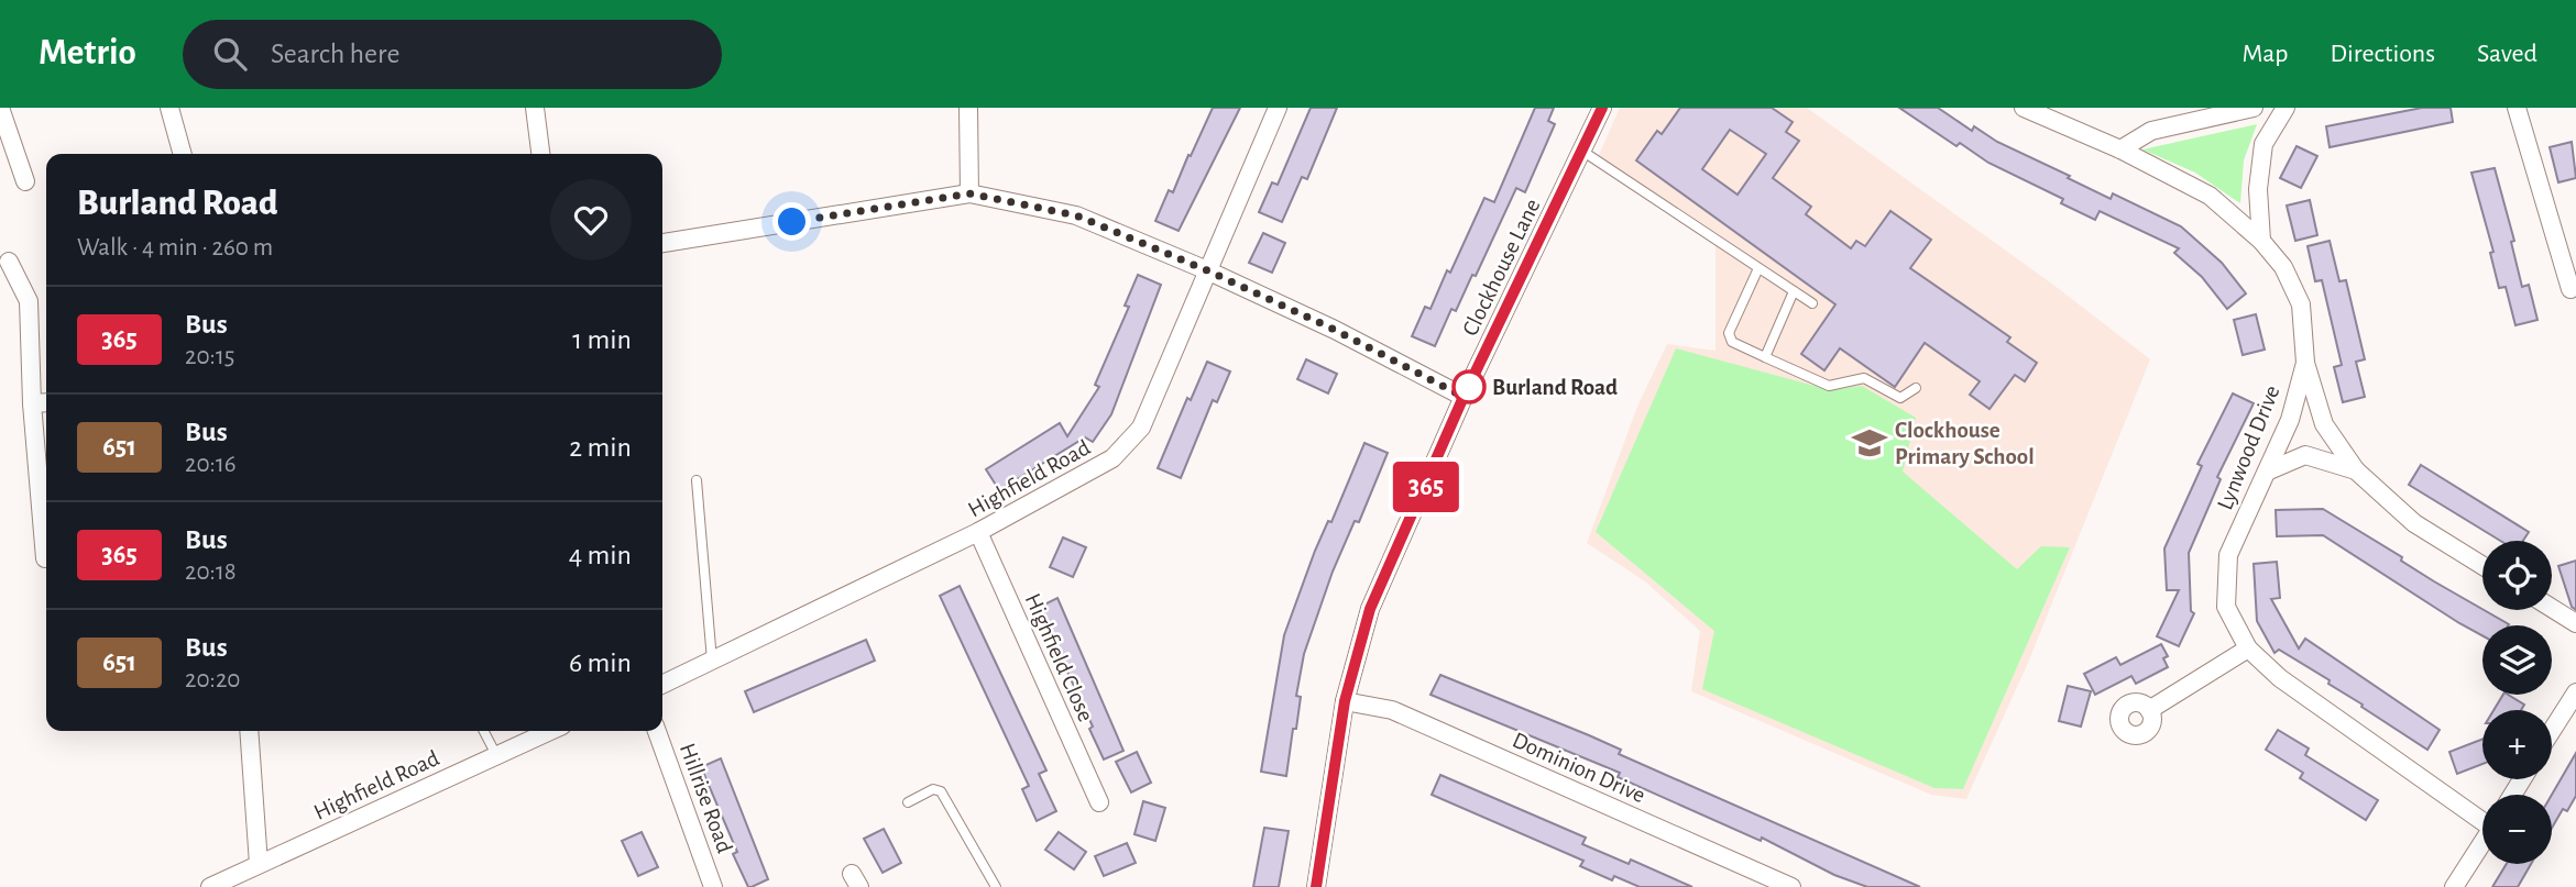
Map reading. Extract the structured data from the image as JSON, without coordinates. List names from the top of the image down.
{
  "streets": {
    "street": [
      "Clockhouse Lane",
      "Lynwood Drive",
      "Highfield Road",
      "Highfield Close",
      "Dominion Drive",
      "Hillrise Road"
    ]
  },
  "crossings": [
    ["Clockhouse Lane", "Dominion Drive"],
    ["Highfield Road", "Highfield Close"]
  ],
  "places": {
    "other": ["Burland Road"],
    "school or university": ["Clockhouse Primary School"]
  },
  "lines": ["bus line 365"],
  "page": {
    "header": "Metrio",
    "search": "Search here",
    "nav": ["Map", "Directions", "Saved"],
    "on_map": "365",
    "heading": ["Burland Road", "Walk · 4 min · 260 m"],
    "list": [
      {
        "mark": "365",
        "name": "Bus",
        "note": "20:15",
        "value": "1 min"
      },
      {
        "mark": "651",
        "name": "Bus",
        "note": "20:16",
        "value": "2 min"
      },
      {
        "mark": "365",
        "name": "Bus",
        "note": "20:18",
        "value": "4 min"
      },
      {
        "mark": "651",
        "name": "Bus",
        "note": "20:20",
        "value": "6 min"
      }
    ],
    "map_buttons": ["+", "−"]
  }
}
